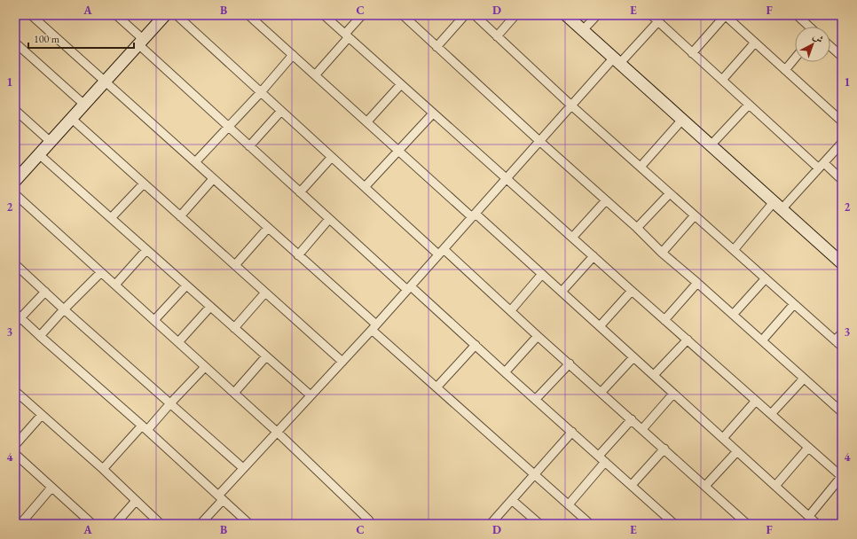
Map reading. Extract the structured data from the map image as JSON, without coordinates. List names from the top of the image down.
{
  "scale_bar": "100 m",
  "north": "top right",
  "grid": {
    "columns": [
      "A",
      "B",
      "C",
      "D",
      "E",
      "F"
    ],
    "rows": [
      "1",
      "2",
      "3",
      "4"
    ]
  }
}
